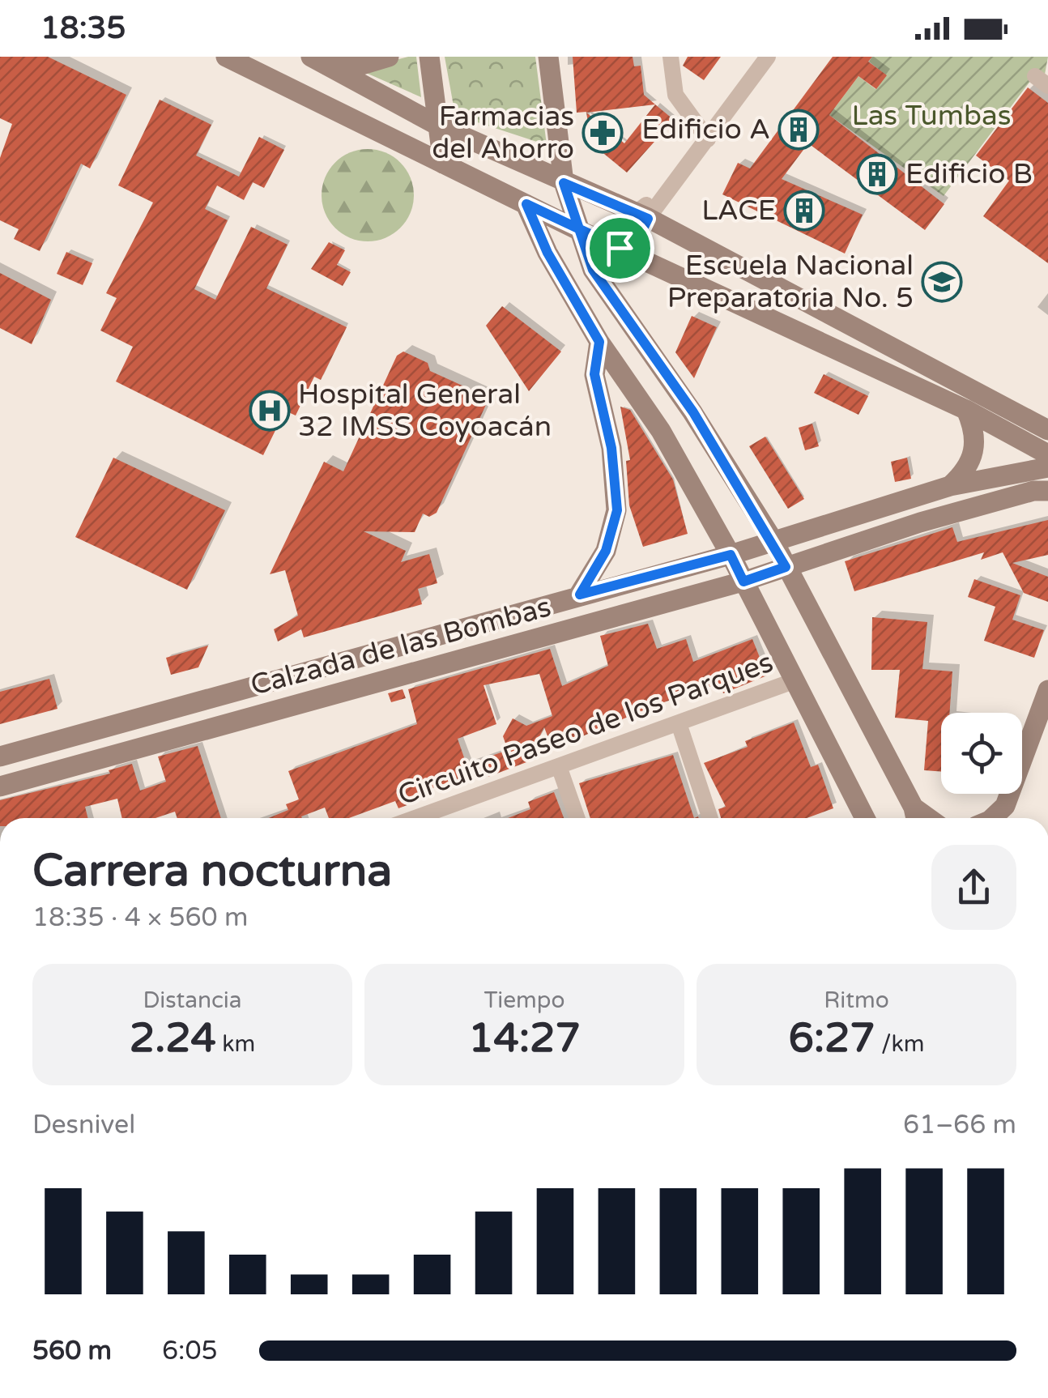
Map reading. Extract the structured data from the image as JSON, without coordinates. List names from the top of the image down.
{
  "streets": {
    "main road": ["Calzada de las Bombas"],
    "street": ["Circuito Paseo de los Parques"]
  },
  "parks": ["Las Tumbas"],
  "places": {
    "building": ["Edificio A", "Edificio B", "LACE"],
    "pharmacy": ["Farmacias del Ahorro"],
    "school or university": ["Escuela Nacional Preparatoria No. 5"],
    "hospital": ["Hospital General 32 IMSS Coyoacán"]
  },
  "page": {
    "status": "18:35",
    "heading": ["Carrera nocturna", "18:35 · 4 × 560 m"],
    "stats": [
      ["Distancia", "2.24 km"],
      ["Tiempo", "14:27"],
      ["Ritmo", "6:27 /km"]
    ],
    "chart": ["Desnivel", "61–66 m"],
    "list": [
      {
        "name": "560 m",
        "note": "6:05"
      }
    ]
  }
}
